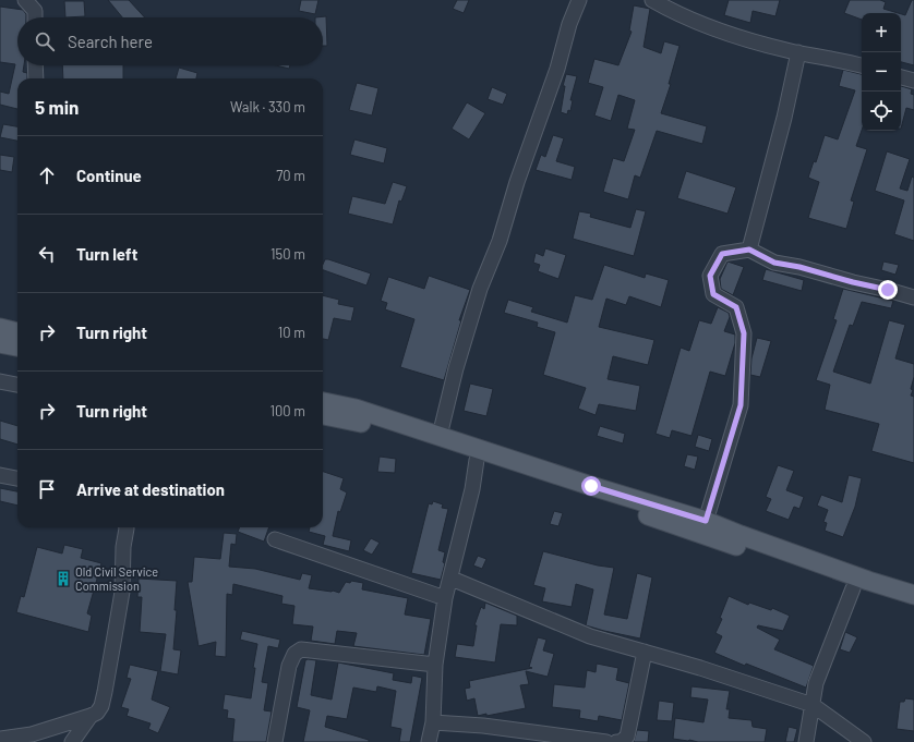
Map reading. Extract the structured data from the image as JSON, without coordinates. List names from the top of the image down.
{
  "places": {
    "building": ["Old Civil Service Commission"]
  },
  "page": {
    "map_buttons": ["+", "−"],
    "search": "Search here",
    "heading": ["5 min", "Walk · 330 m"],
    "list": [
      ["Continue", "70 m"],
      ["Turn left", "150 m"],
      ["Turn right", "10 m"],
      ["Turn right", "100 m"],
      "Arrive at destination"
    ]
  }
}
